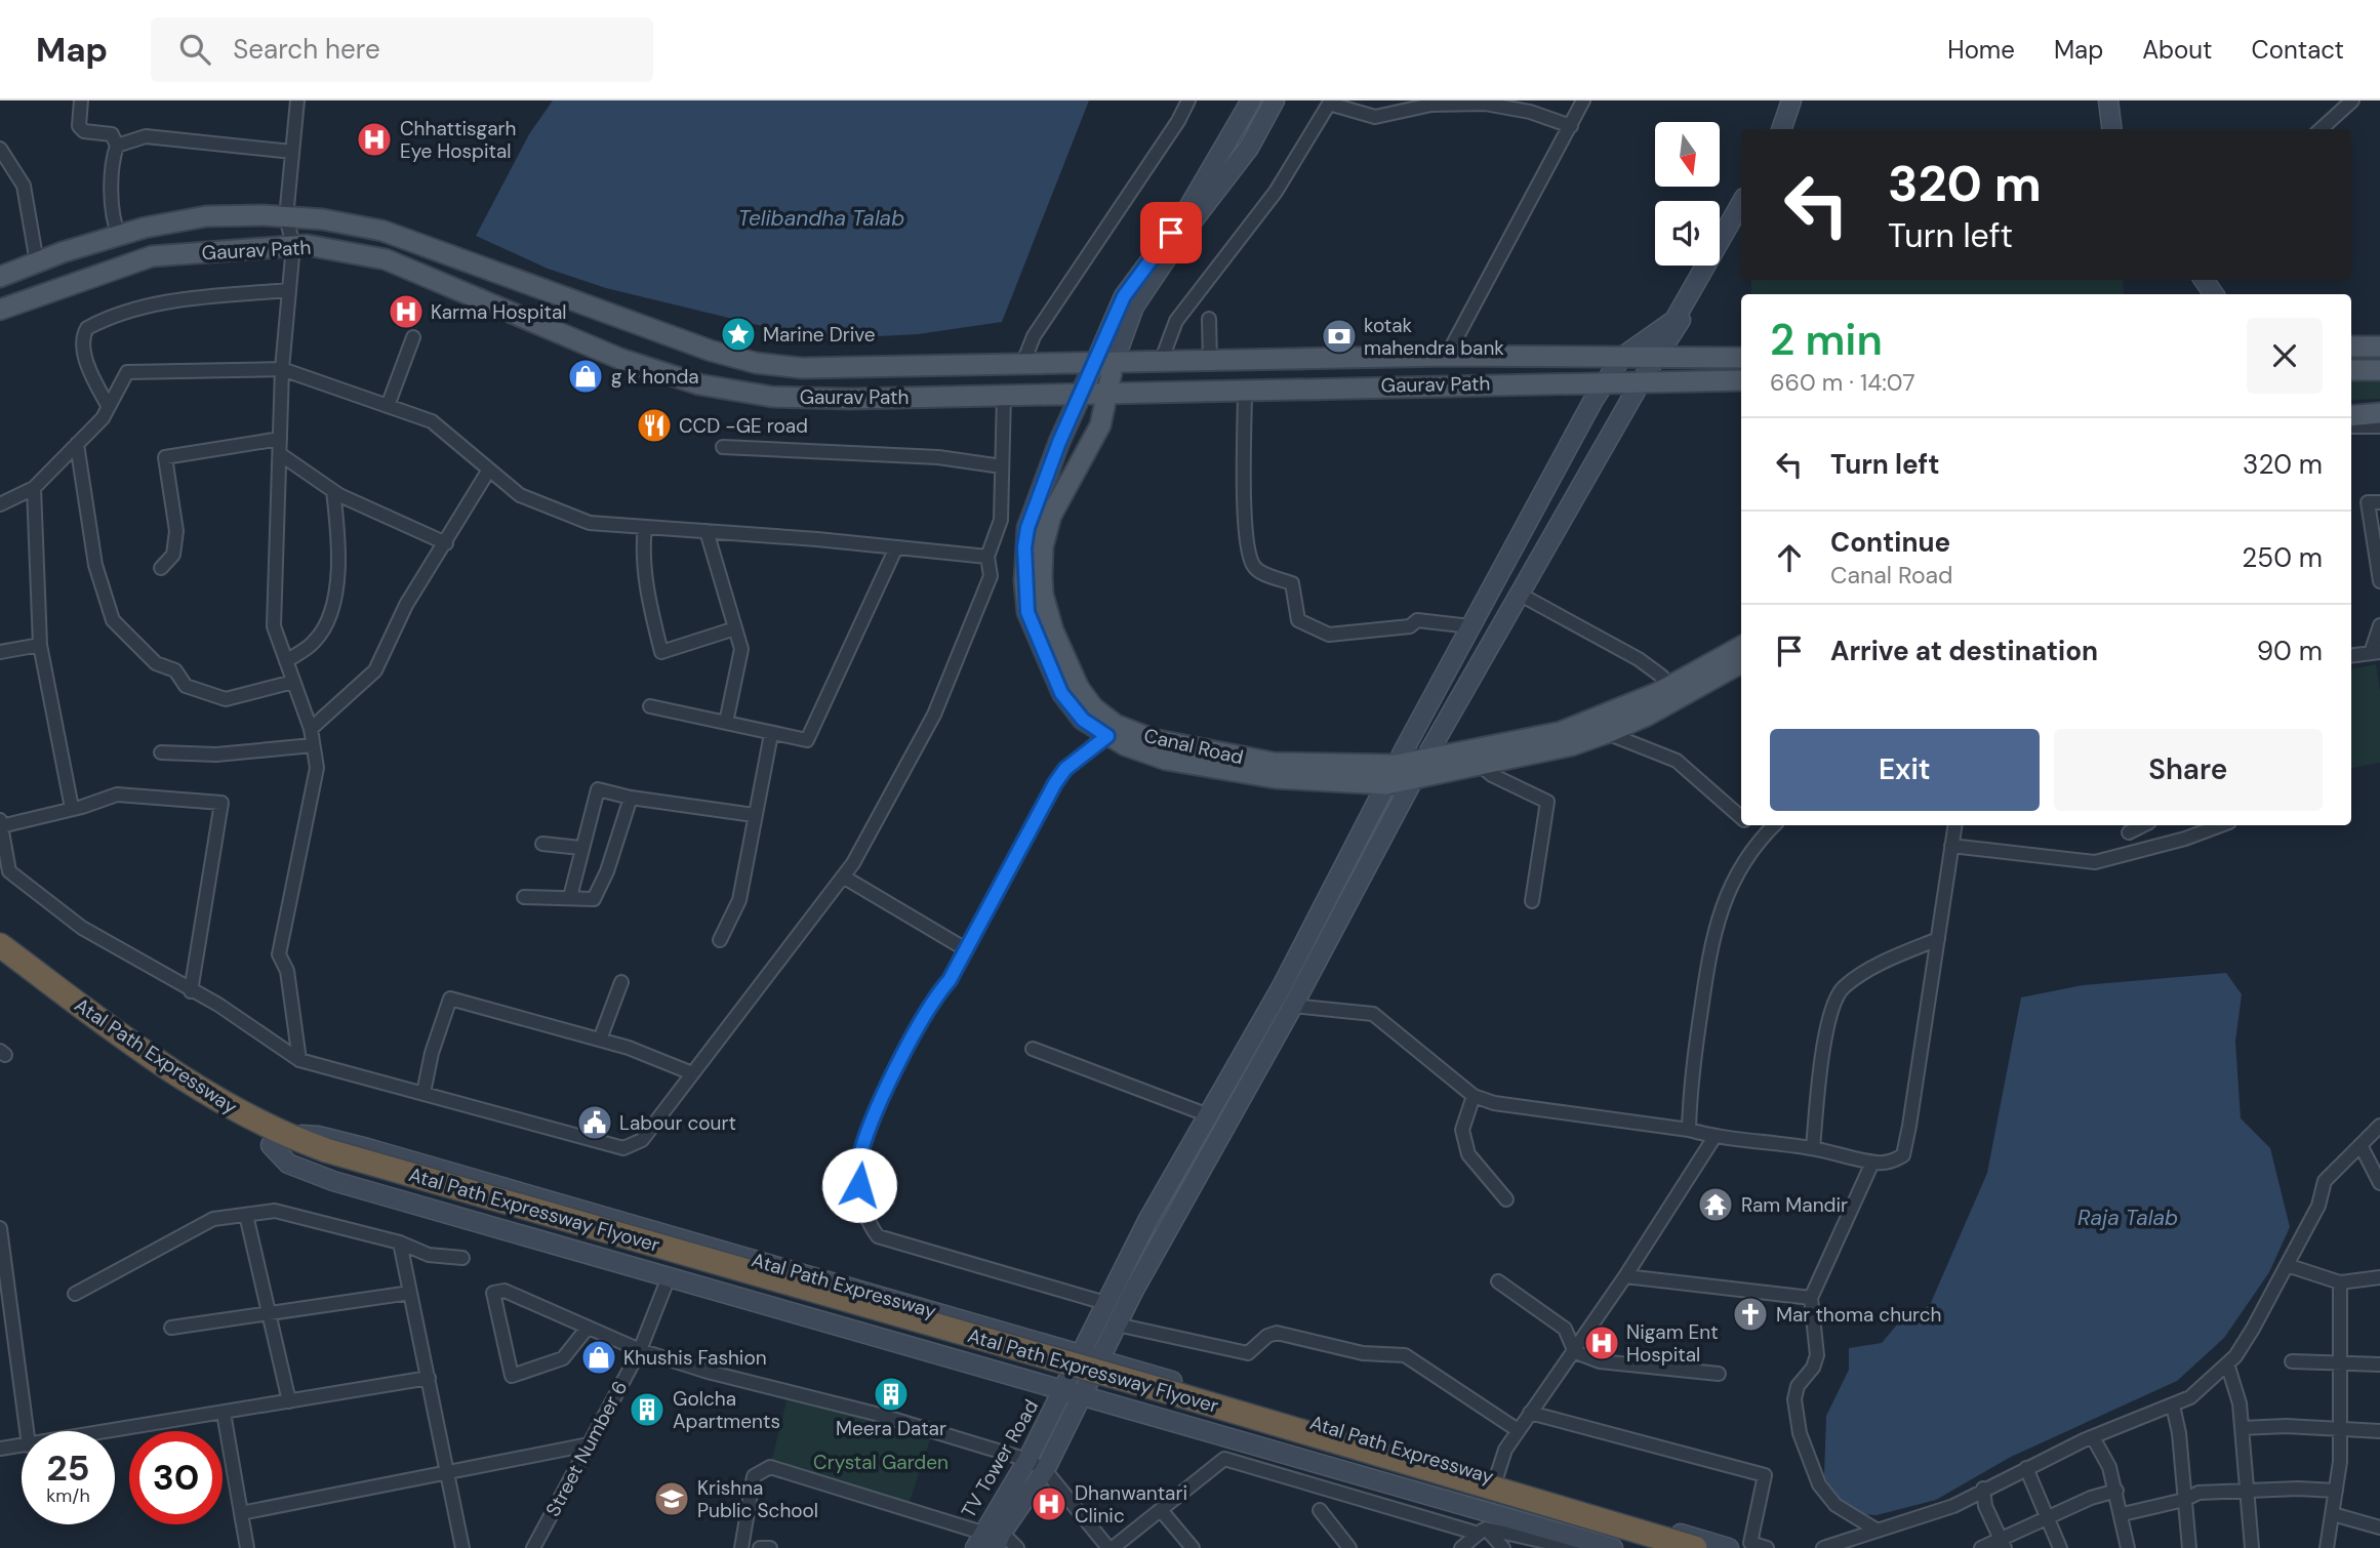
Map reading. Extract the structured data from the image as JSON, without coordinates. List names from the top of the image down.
{
  "streets": {
    "highway": ["Atal Path Expressway", "Atal Path Expressway Flyover"],
    "main road": ["Gaurav Path", "Canal Road"],
    "street": ["Street Number 6", "TV Tower Road"]
  },
  "crossings": [
    ["Gaurav Path", "Canal Road"],
    ["Atal Path Expressway", "Atal Path Expressway Flyover"],
    ["Atal Path Expressway", "Street Number 6"],
    ["Atal Path Expressway", "TV Tower Road"]
  ],
  "water": ["Telibandha Talab", "Raja Talab"],
  "parks": ["Crystal Garden"],
  "places": {
    "hospital": [
      "Chhattisgarh Eye Hospital",
      "Karma Hospital",
      "Nigam Ent Hospital",
      "Dhanwantari Clinic"
    ],
    "place": ["Marine Drive"],
    "bank": ["kotak mahendra bank"],
    "shop": ["g k honda", "Khushis Fashion"],
    "restaurant": ["CCD -GE road"],
    "public building": ["Labour court"],
    "temple": ["Ram Mandir"],
    "church": ["Mar thoma church"],
    "building": ["Meera Datar", "Golcha Apartments"],
    "school or university": ["Krishna Public School"]
  },
  "north": "bottom",
  "page": {
    "header": "Map",
    "search": "Search here",
    "nav": [
      "Home",
      "Map",
      "About",
      "Contact"
    ],
    "turn": ["320 m", "Turn left"],
    "heading": ["2 min", "660 m · 14:07"],
    "list": [
      {
        "name": "Turn left",
        "value": "320 m"
      },
      {
        "name": "Continue",
        "note": "Canal Road",
        "value": "250 m"
      },
      {
        "name": "Arrive at destination",
        "value": "90 m"
      }
    ],
    "buttons": ["Exit", "Share"],
    "speed": "25 km/h",
    "limit": "30"
  }
}
